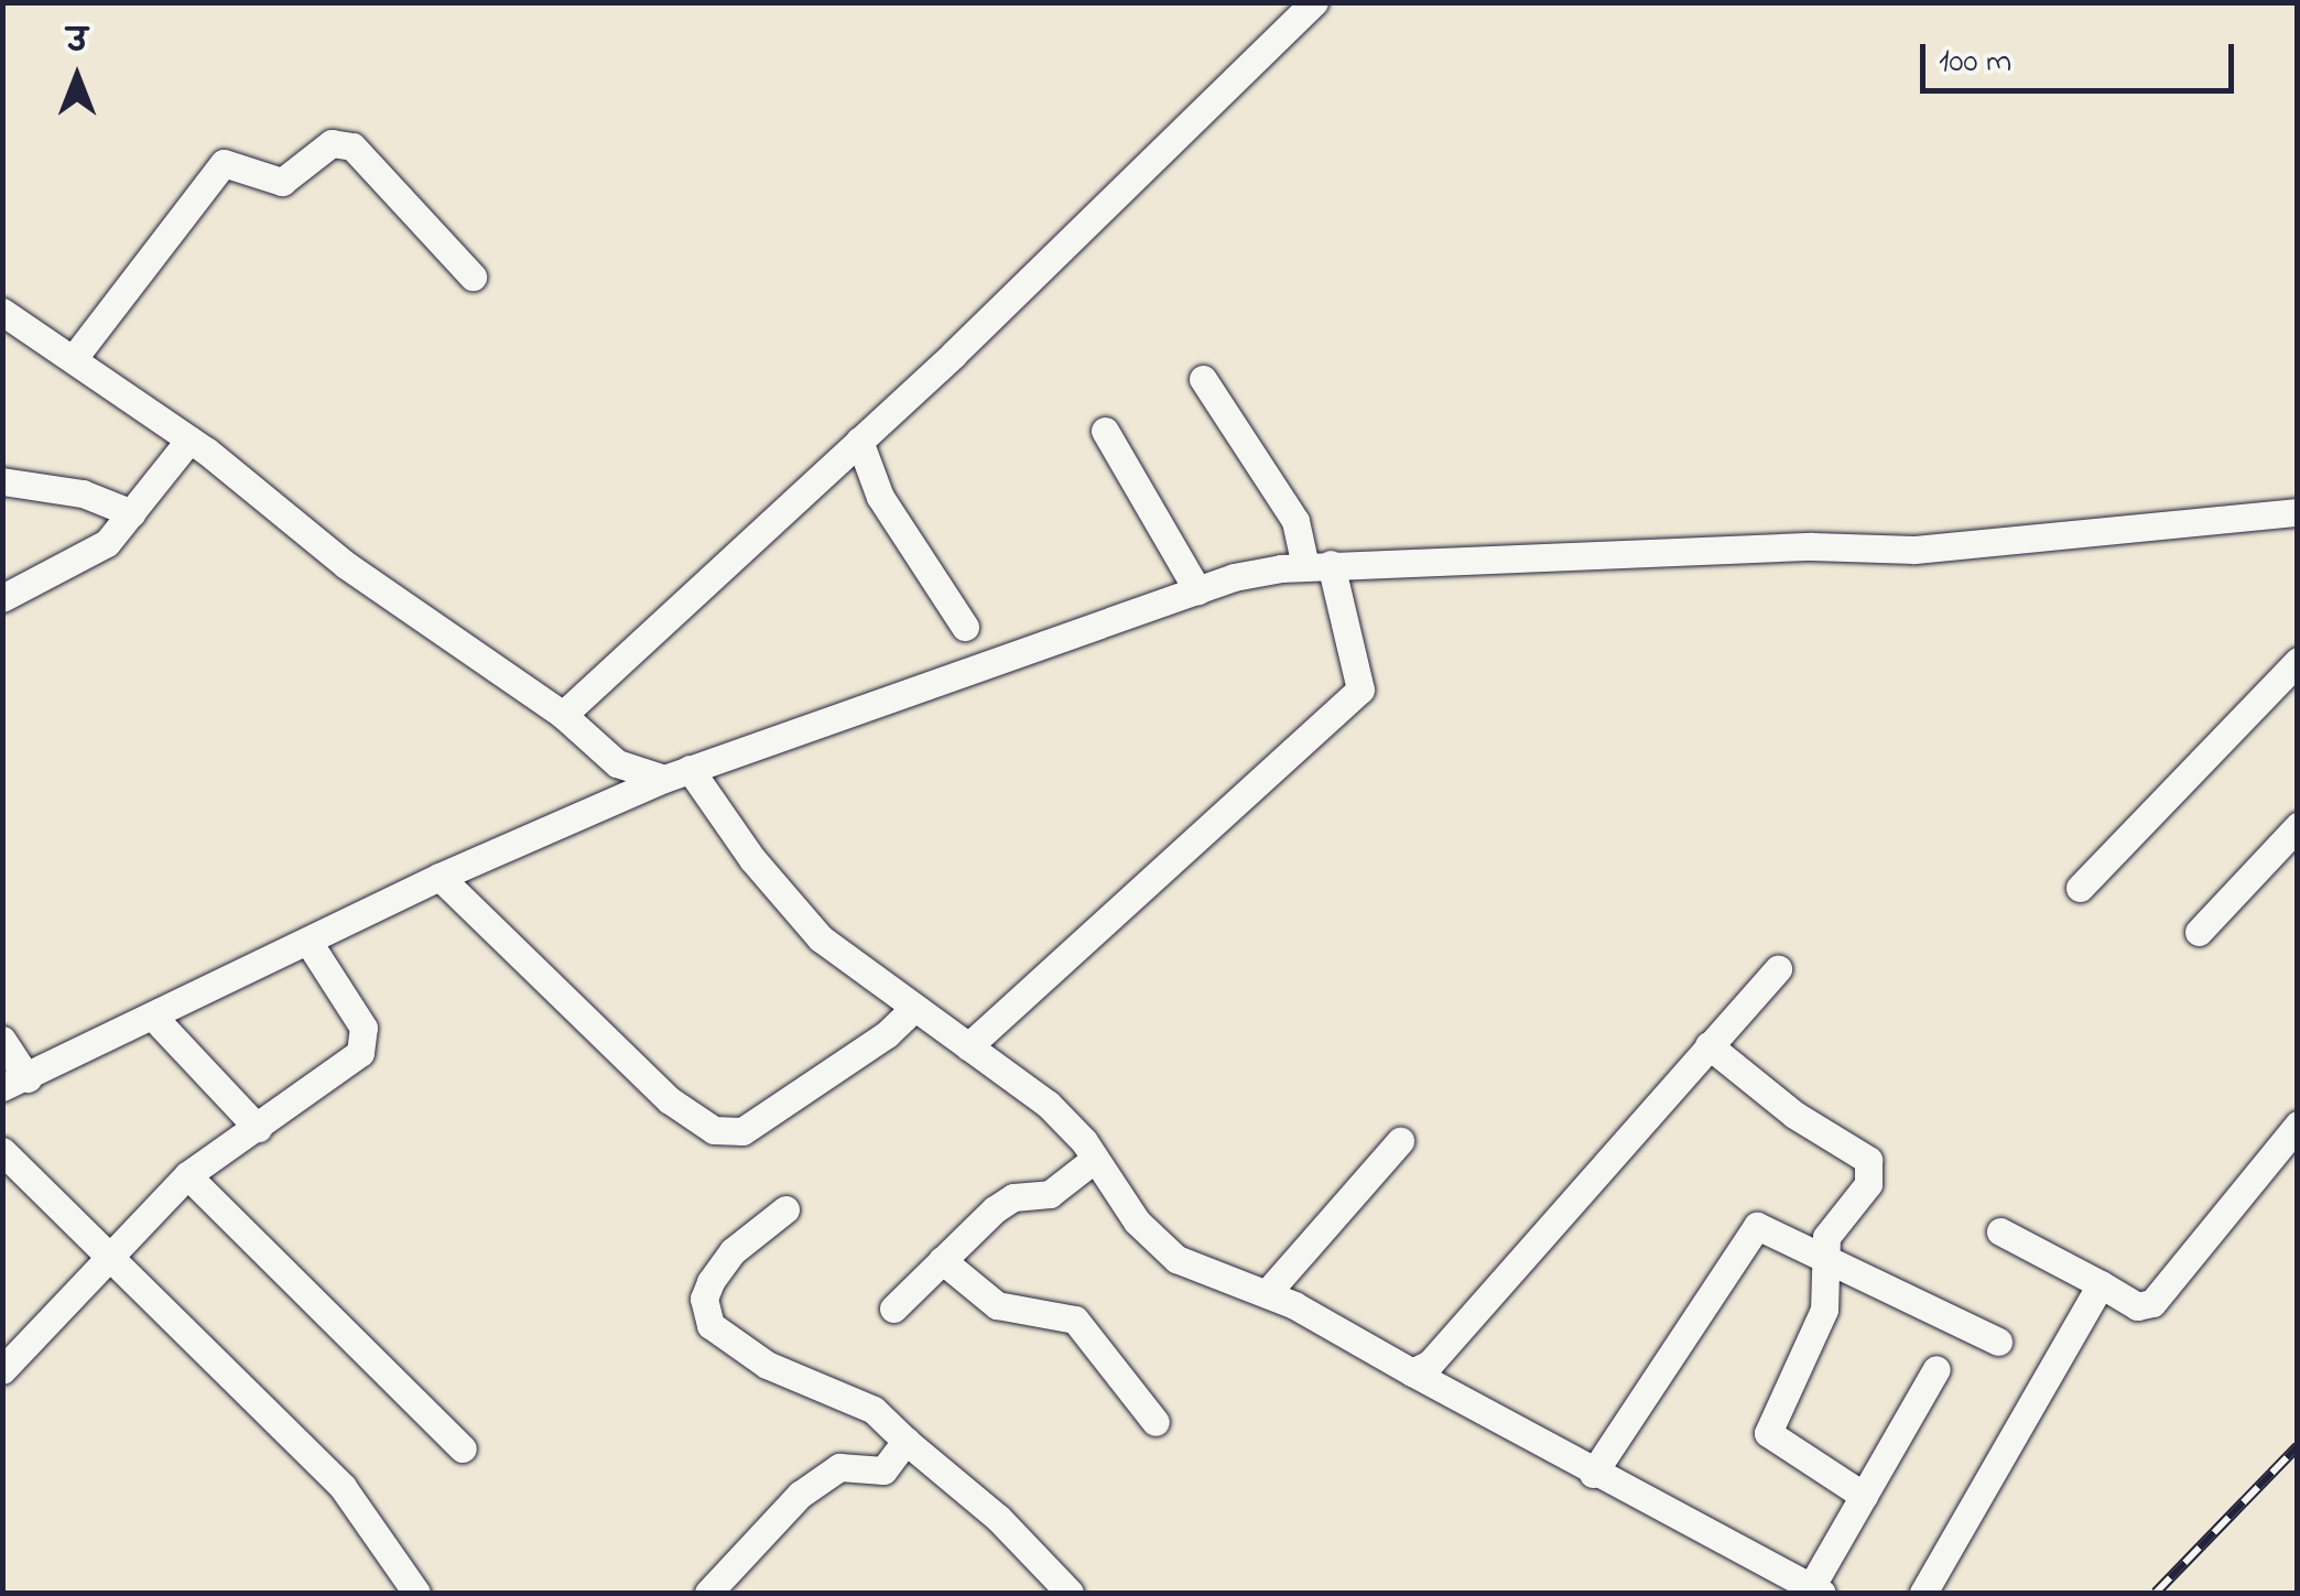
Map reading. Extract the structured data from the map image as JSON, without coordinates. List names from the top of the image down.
{
  "scale_bar": "100 m",
  "north": "top"
}
